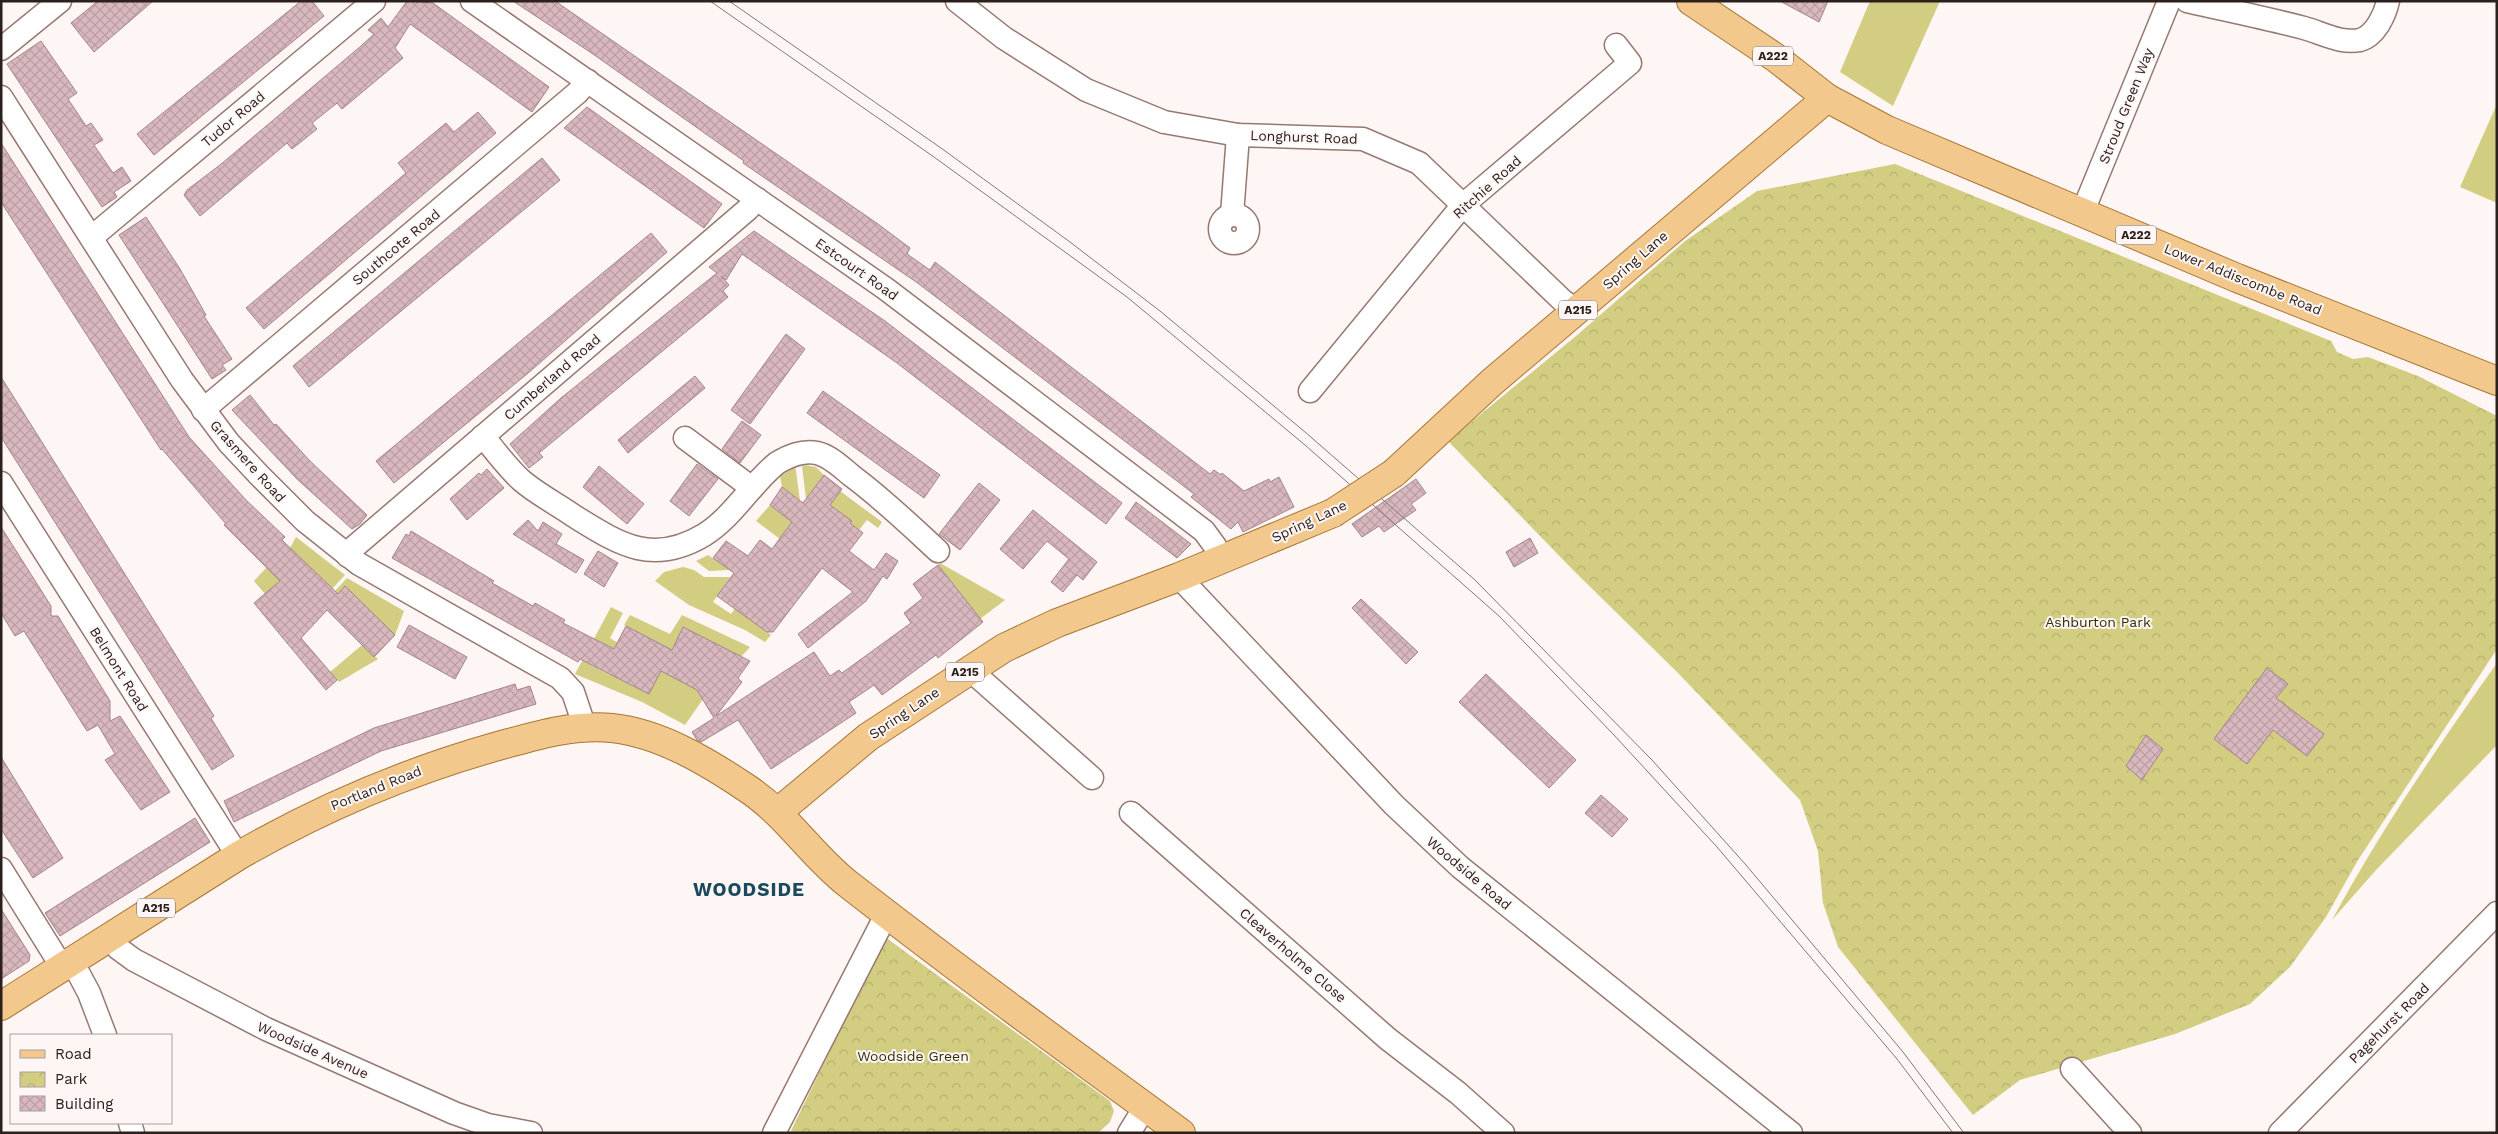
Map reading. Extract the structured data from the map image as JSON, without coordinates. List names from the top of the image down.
{
  "streets": {
    "main road": [
      "A222",
      "Spring Lane",
      "Lower Addiscombe Road",
      "A215",
      "Portland Road"
    ],
    "street": [
      "Stroud Green Way",
      "Tudor Road",
      "Longhurst Road",
      "Ritchie Road",
      "Southcote Road",
      "Estcourt Road",
      "Cumberland Road",
      "Grasmere Road",
      "Belmont Road",
      "Woodside Road",
      "Cleaverholme Close",
      "Pagehurst Road",
      "Woodside Avenue"
    ]
  },
  "crossings": [
    ["A222", "Spring Lane"],
    ["A222", "Lower Addiscombe Road"],
    ["Stroud Green Way", "Lower Addiscombe Road"],
    ["Tudor Road", "Grasmere Road"],
    ["Longhurst Road", "Ritchie Road"],
    ["Longhurst Road", "Spring Lane"],
    ["Southcote Road", "Estcourt Road"],
    ["Southcote Road", "Grasmere Road"],
    ["Spring Lane", "Estcourt Road"],
    ["Spring Lane", "Lower Addiscombe Road"],
    ["Spring Lane", "Portland Road"],
    ["Spring Lane", "Woodside Road"],
    ["Estcourt Road", "Cumberland Road"],
    ["Cumberland Road", "Grasmere Road"],
    ["Grasmere Road", "Portland Road"],
    ["Belmont Road", "Portland Road"],
    ["Portland Road", "Woodside Avenue"]
  ],
  "districts": ["WOODSIDE"],
  "parks": ["Ashburton Park", "Woodside Green"],
  "legend": ["Road", "Park", "Building"]
}
